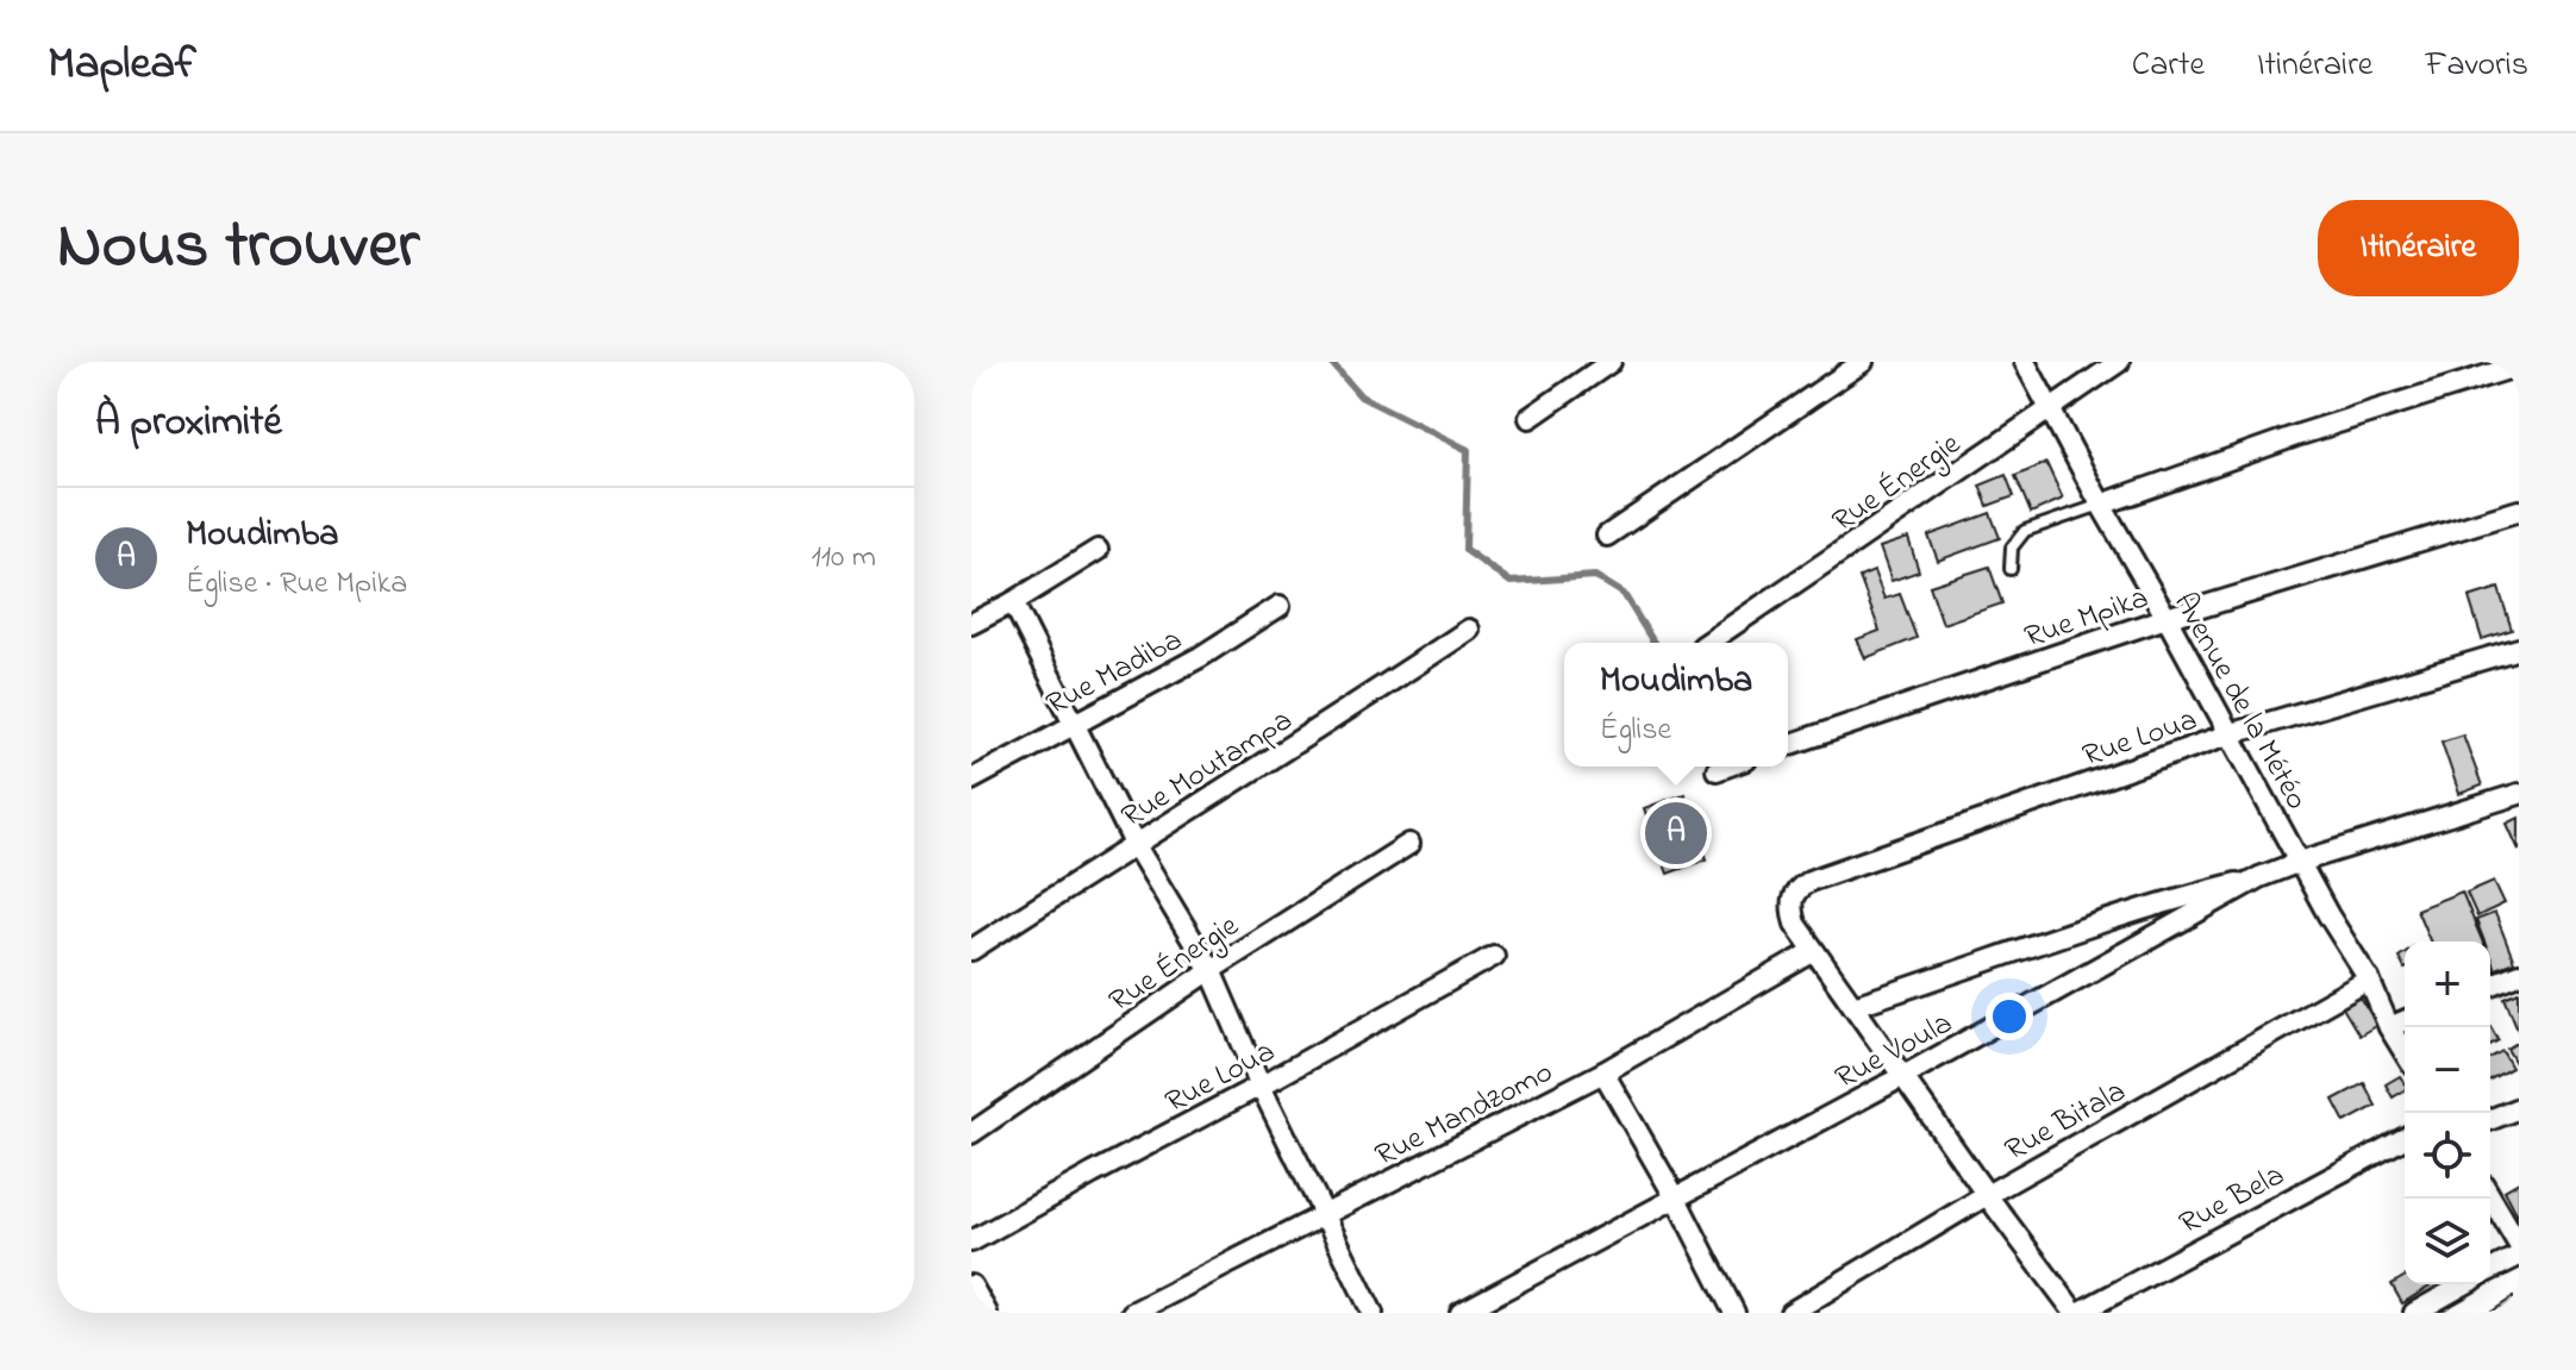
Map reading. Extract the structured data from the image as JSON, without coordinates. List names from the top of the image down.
{
  "streets": {
    "street": [
      "Rue Énergie",
      "Rue Mpika",
      "Rue Madiba",
      "Avenue de la Météo",
      "Rue Loua",
      "Rue Moutampa",
      "Rue Voula",
      "Rue Mandzomo",
      "Rue Bitala",
      "Rue Bela"
    ]
  },
  "crossings": [
    ["Rue Énergie", "Avenue de la Météo"],
    ["Rue Mpika", "Avenue de la Météo"],
    ["Avenue de la Météo", "Rue Loua"],
    ["Avenue de la Météo", "Rue Voula"],
    ["Avenue de la Météo", "Rue Bitala"],
    ["Rue Loua", "Rue Mandzomo"]
  ],
  "page": {
    "header": "Mapleaf",
    "nav": ["Carte", "Itinéraire", "Favoris"],
    "title": "Nous trouver",
    "buttons": "Itinéraire",
    "heading": "À proximité",
    "list": [
      {
        "mark": "A",
        "name": "Moudimba",
        "note": "Église · Rue Mpika",
        "value": "110 m"
      }
    ],
    "popup": ["Moudimba", "Église"],
    "pins": "A",
    "map_buttons": ["+", "−"]
  }
}
